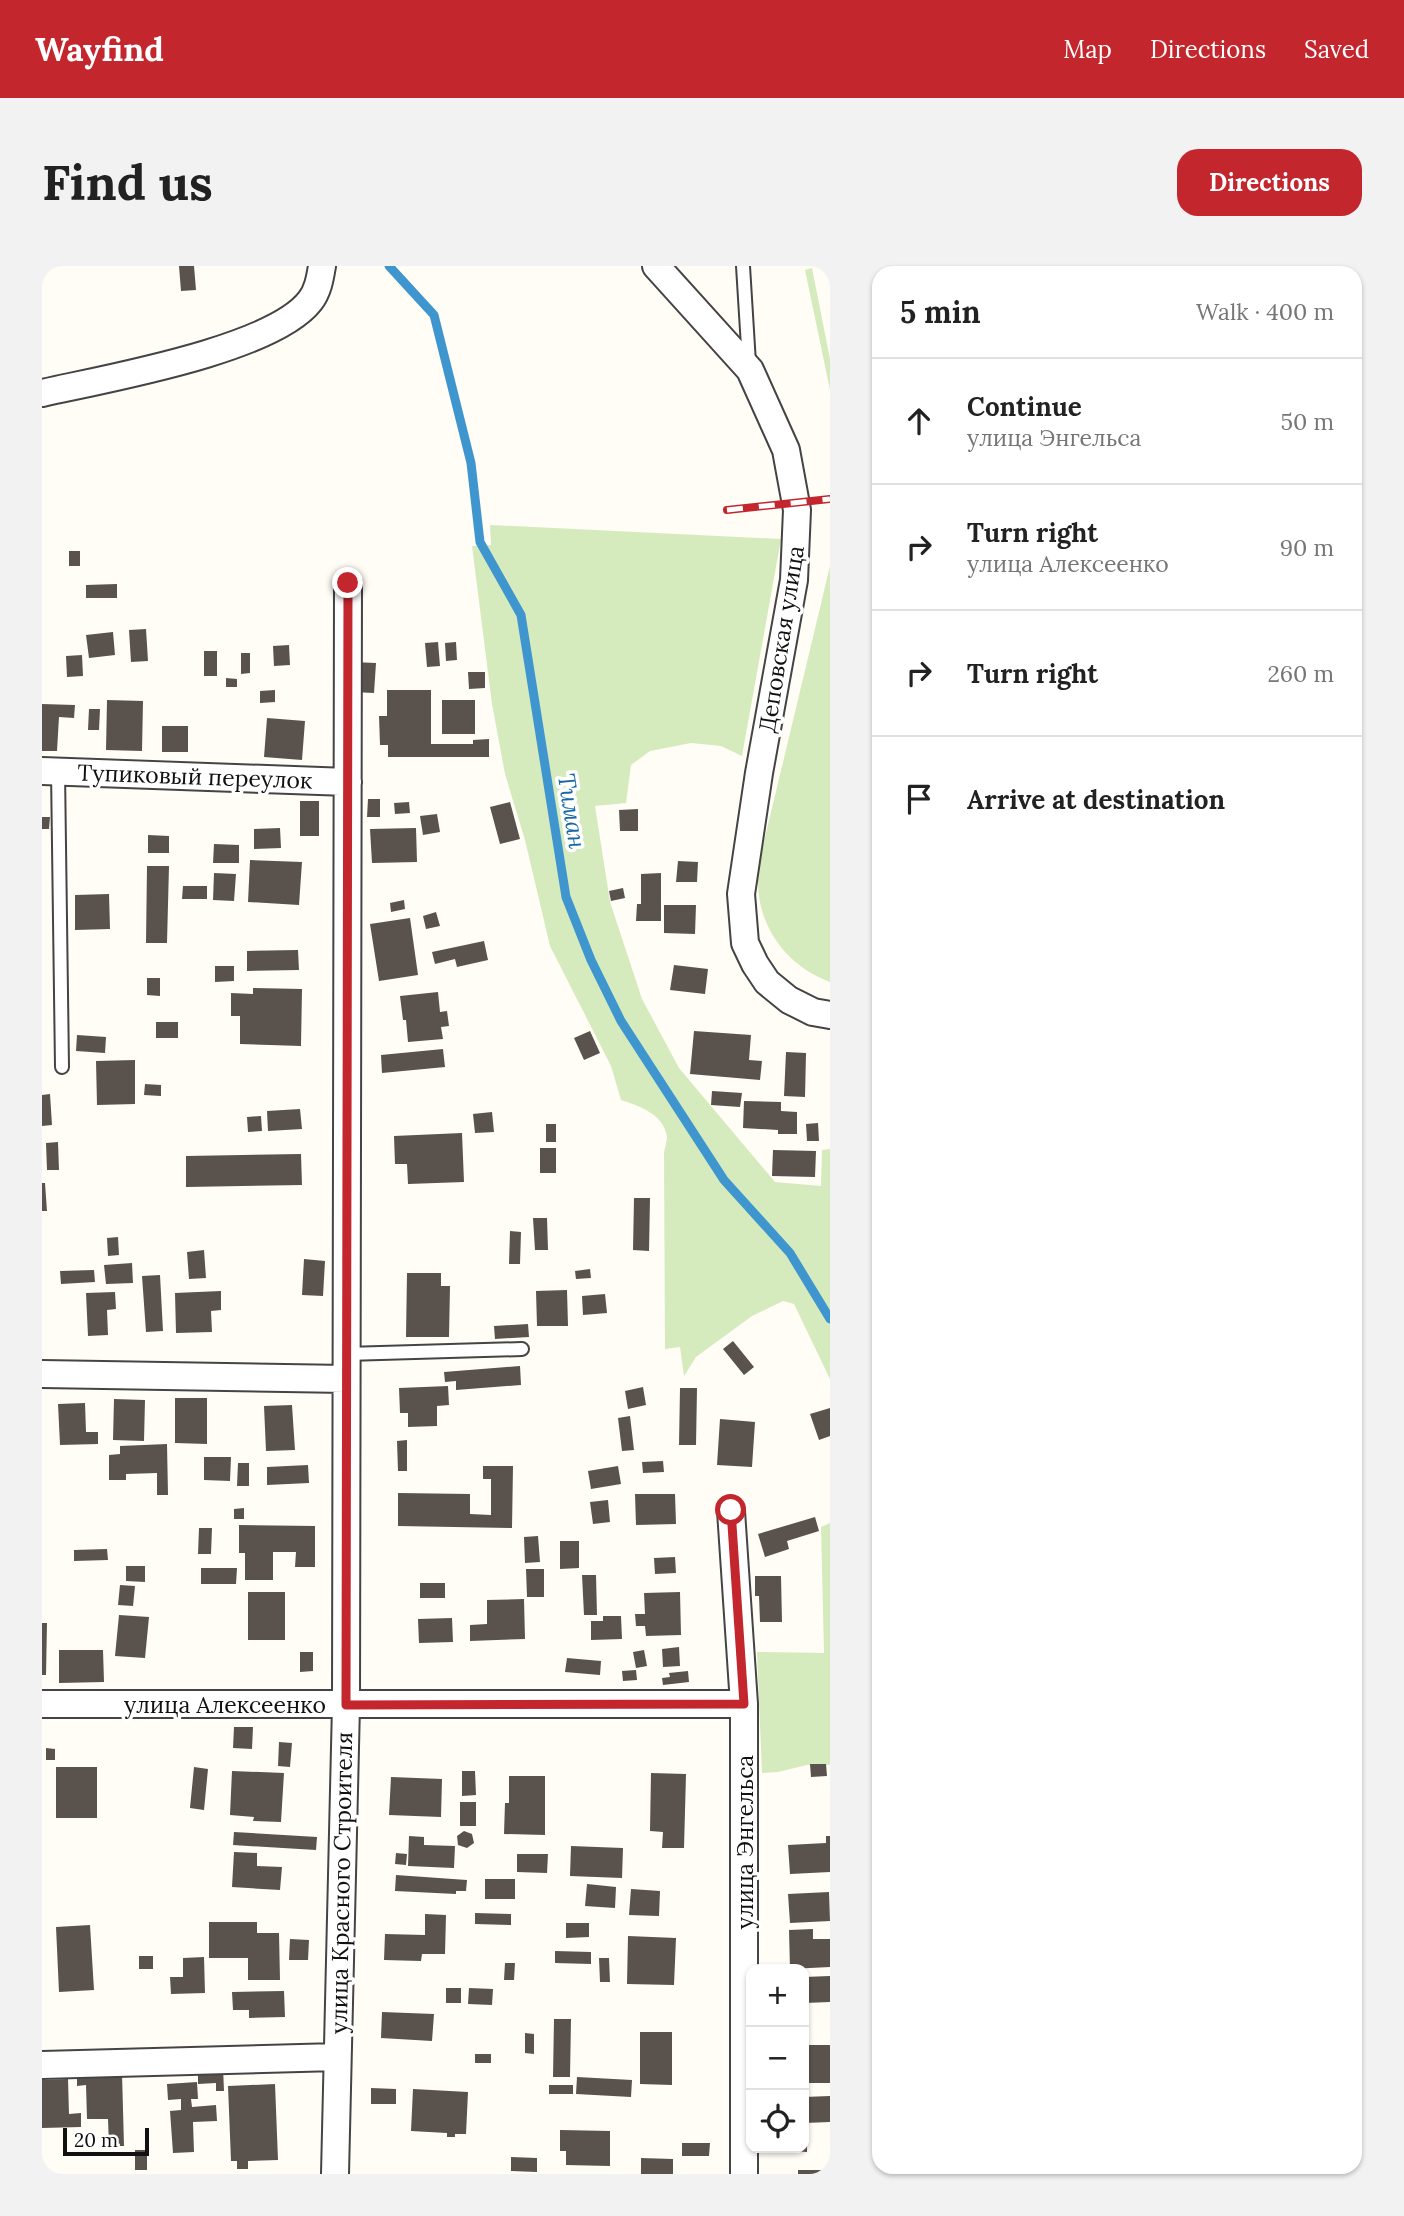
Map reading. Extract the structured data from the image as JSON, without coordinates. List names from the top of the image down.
{
  "streets": {
    "street": [
      "Деповская улица",
      "Тупиковый переулок",
      "улица Алексеенко",
      "улица Энгельса",
      "улица Красного Строителя"
    ]
  },
  "crossings": [
    ["Тупиковый переулок", "улица Красного Строителя"],
    ["улица Алексеенко", "улица Энгельса"],
    ["улица Алексеенко", "улица Красного Строителя"]
  ],
  "water": ["Тиман"],
  "scale_bar": "20 m",
  "page": {
    "header": "Wayfind",
    "nav": ["Map", "Directions", "Saved"],
    "buttons": "Directions",
    "title": "Find us",
    "heading": ["5 min", "Walk · 400 m"],
    "list": [
      ["Continue", "улица Энгельса", "50 m"],
      ["Turn right", "улица Алексеенко", "90 m"],
      ["Turn right", "260 m"],
      "Arrive at destination"
    ],
    "map_buttons": ["+", "−"],
    "scale": "20 m"
  }
}
